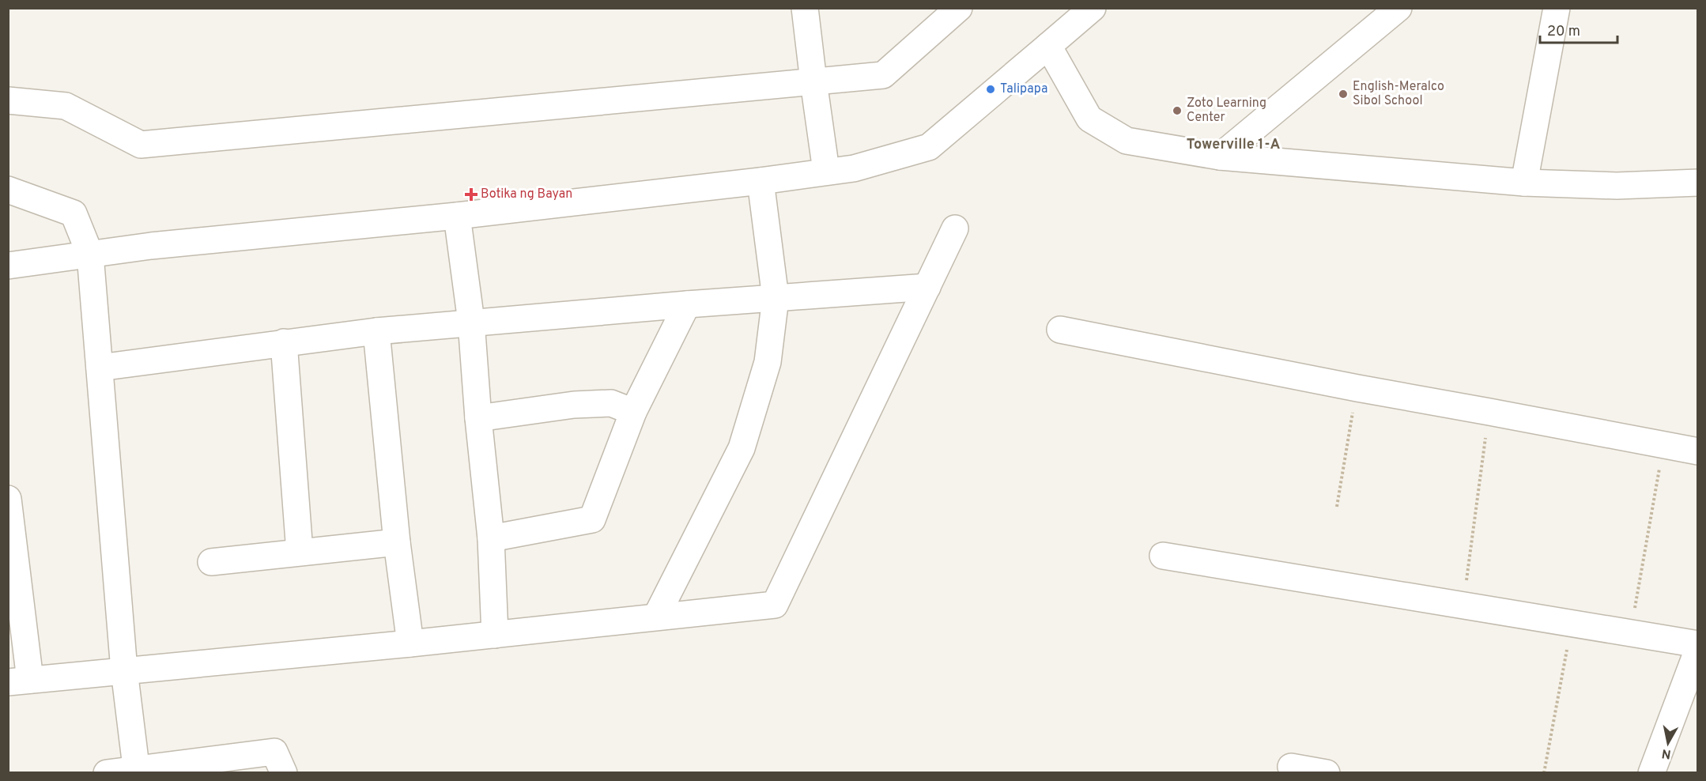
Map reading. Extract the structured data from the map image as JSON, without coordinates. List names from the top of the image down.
{
  "districts": ["Towerville 1-A"],
  "places": {
    "other": ["Talipapa", "English-Meralco Sibol School", "Zoto Learning Center"],
    "health": ["Botika ng Bayan"]
  },
  "scale_bar": "20 m",
  "north": "bottom"
}
